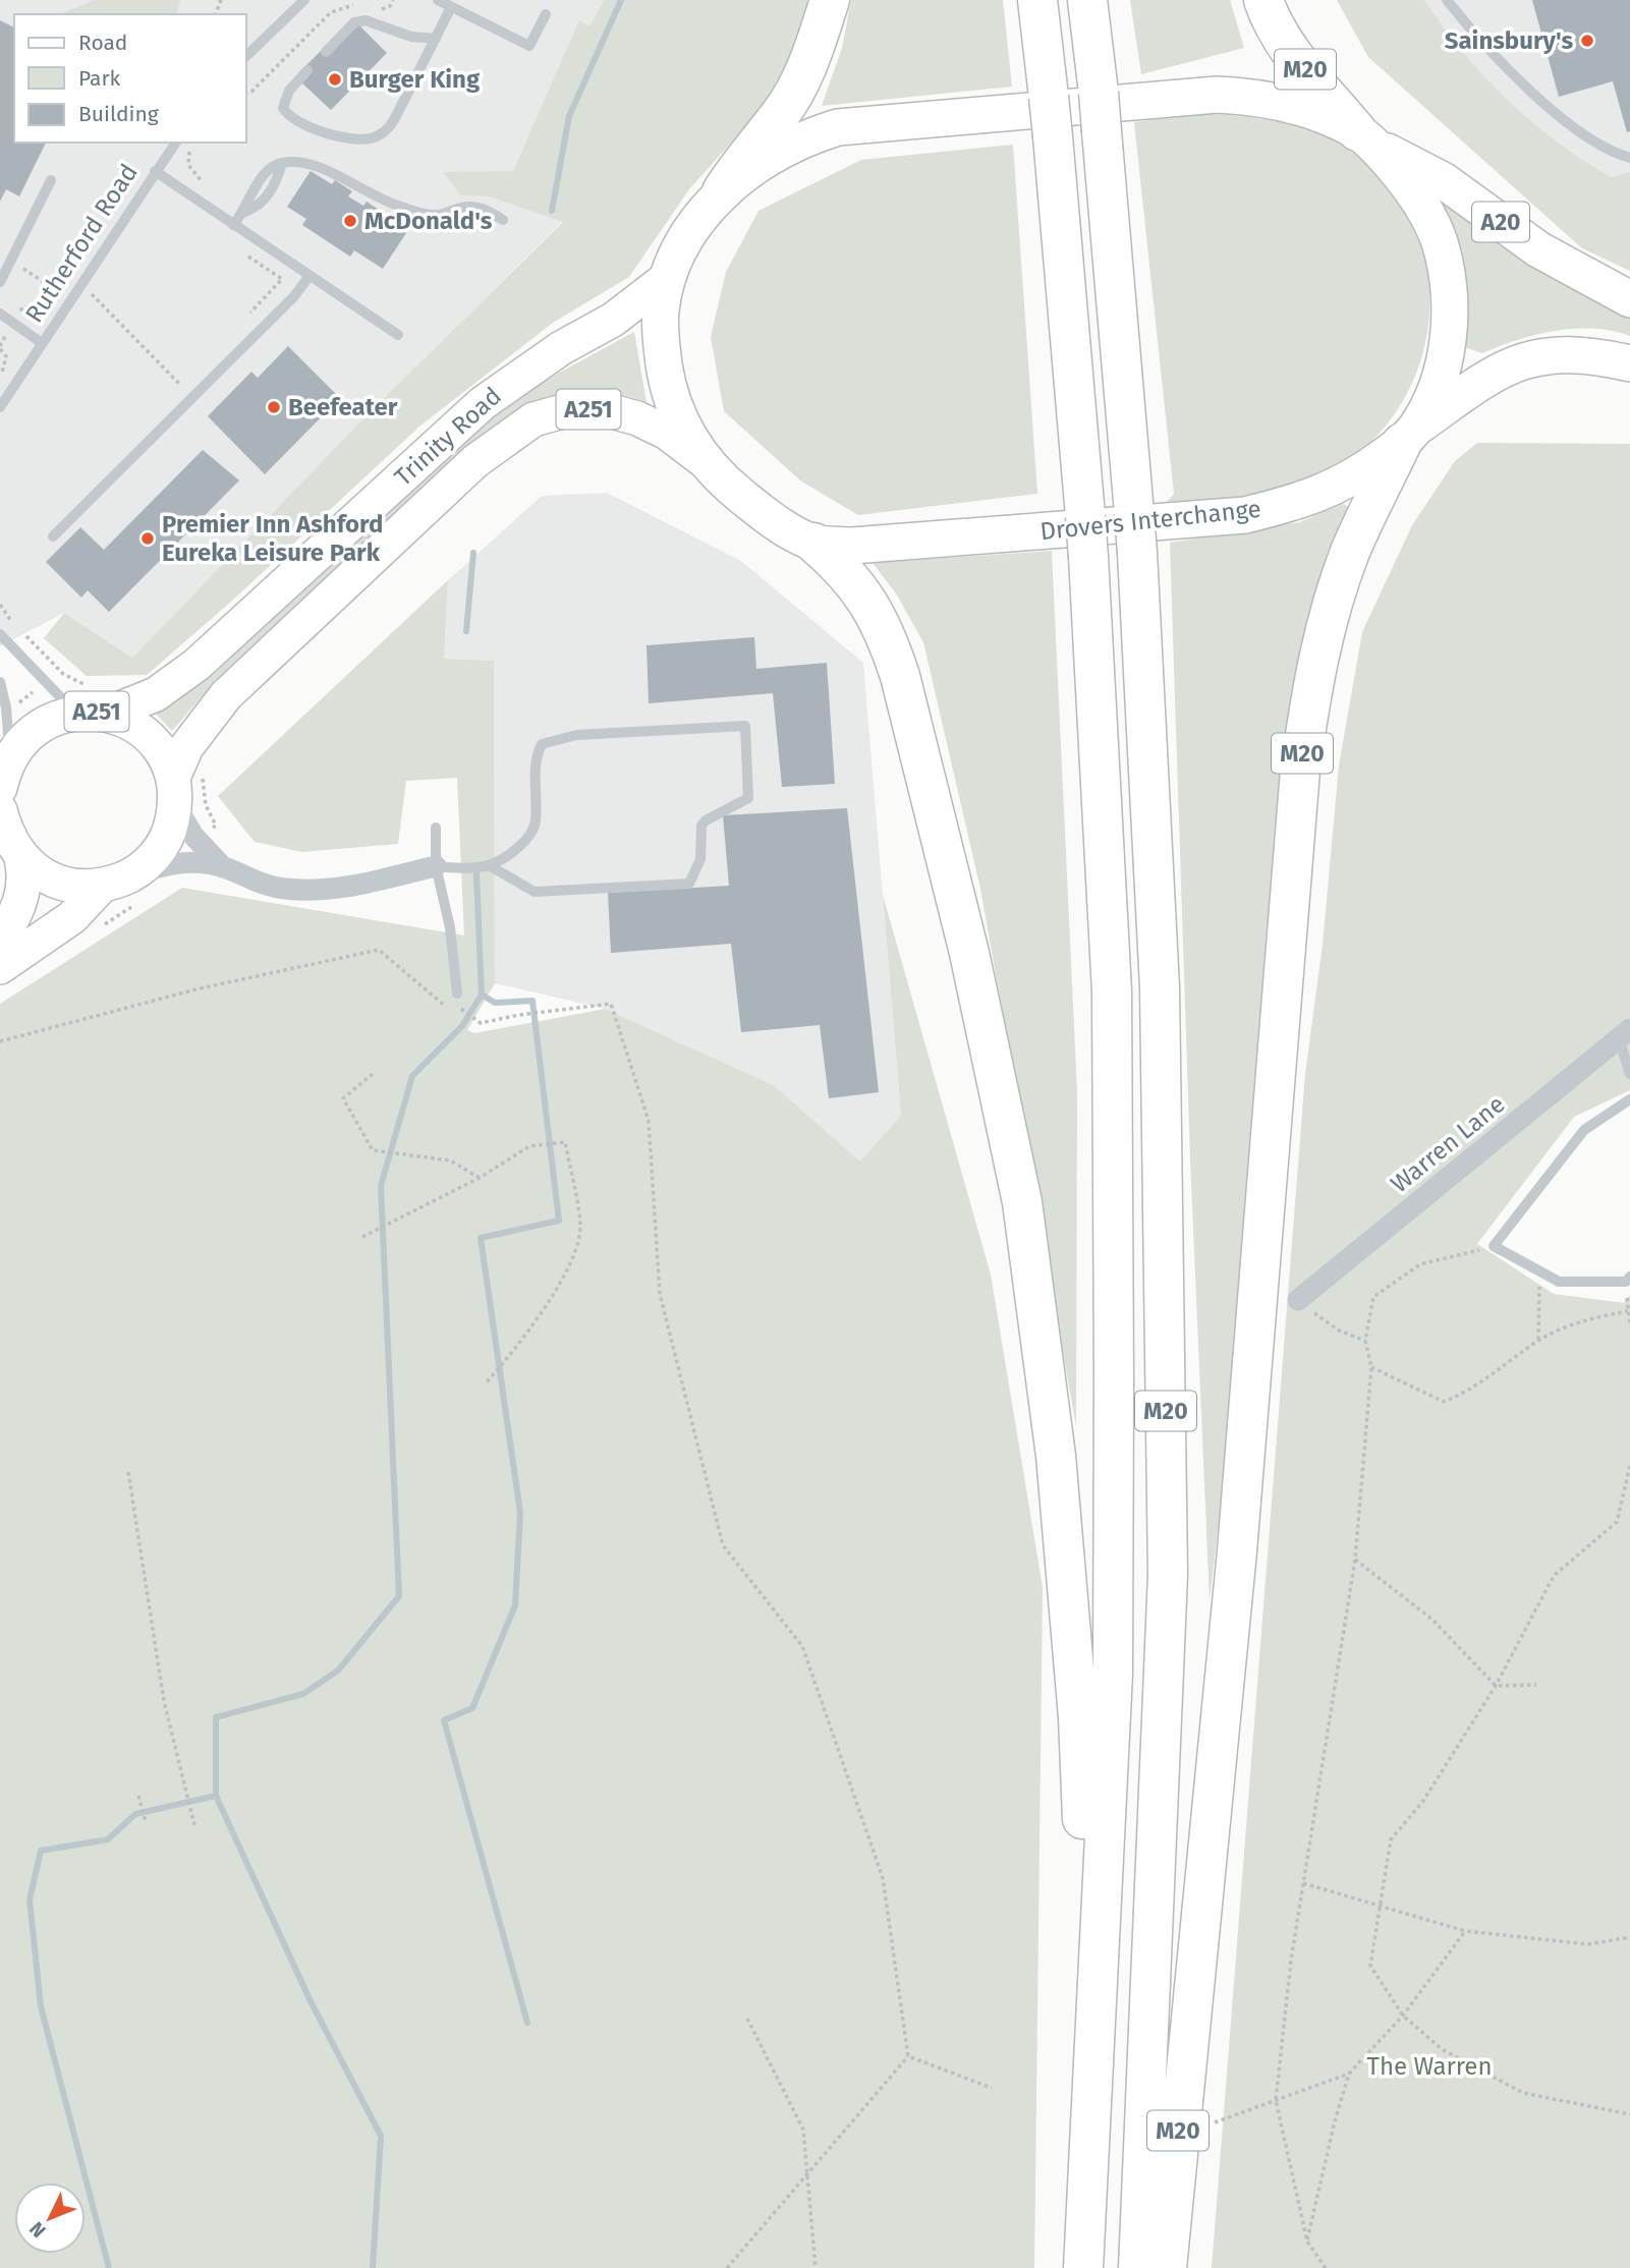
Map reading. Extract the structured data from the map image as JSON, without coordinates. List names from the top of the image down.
{
  "streets": {
    "highway": ["M20", "A20", "Drovers Interchange"],
    "main road": ["A251", "Trinity Road"],
    "street": ["Warren Lane"],
    "lane": ["Rutherford Road"]
  },
  "crossings": [
    ["M20", "A20"],
    ["M20", "Drovers Interchange"],
    ["A20", "Drovers Interchange"],
    ["Trinity Road", "Drovers Interchange"]
  ],
  "parks": ["The Warren"],
  "places": [
    "Sainsbury's",
    "Burger King",
    "McDonald's",
    "Beefeater",
    "Premier Inn Ashford Eureka Leisure Park"
  ],
  "legend": ["Road", "Park", "Building"],
  "north": "bottom left"
}
